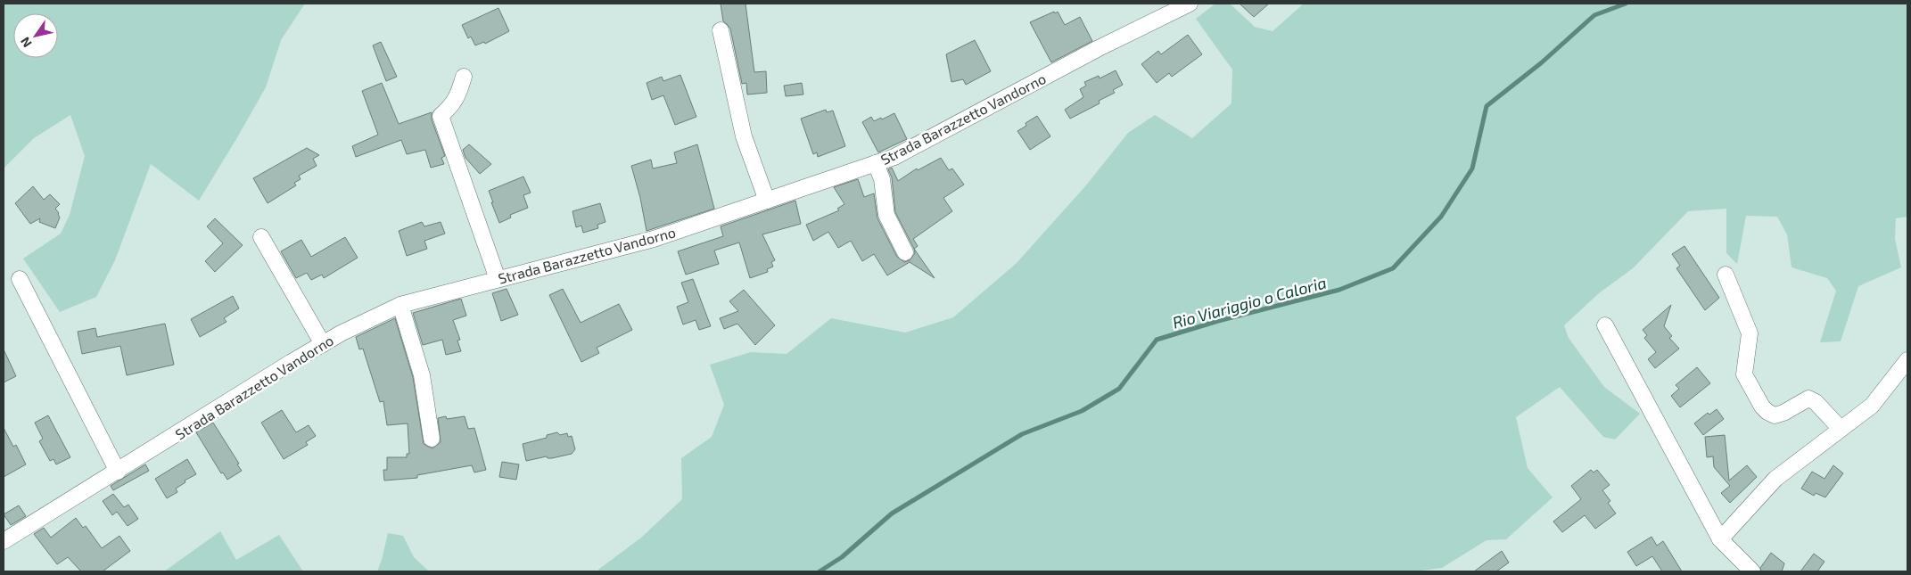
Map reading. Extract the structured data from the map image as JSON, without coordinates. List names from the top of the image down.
{
  "streets": {
    "street": ["Strada Barazzetto Vandorno"]
  },
  "water": ["Rio Viariggio o Caloria"],
  "north": "bottom left"
}
